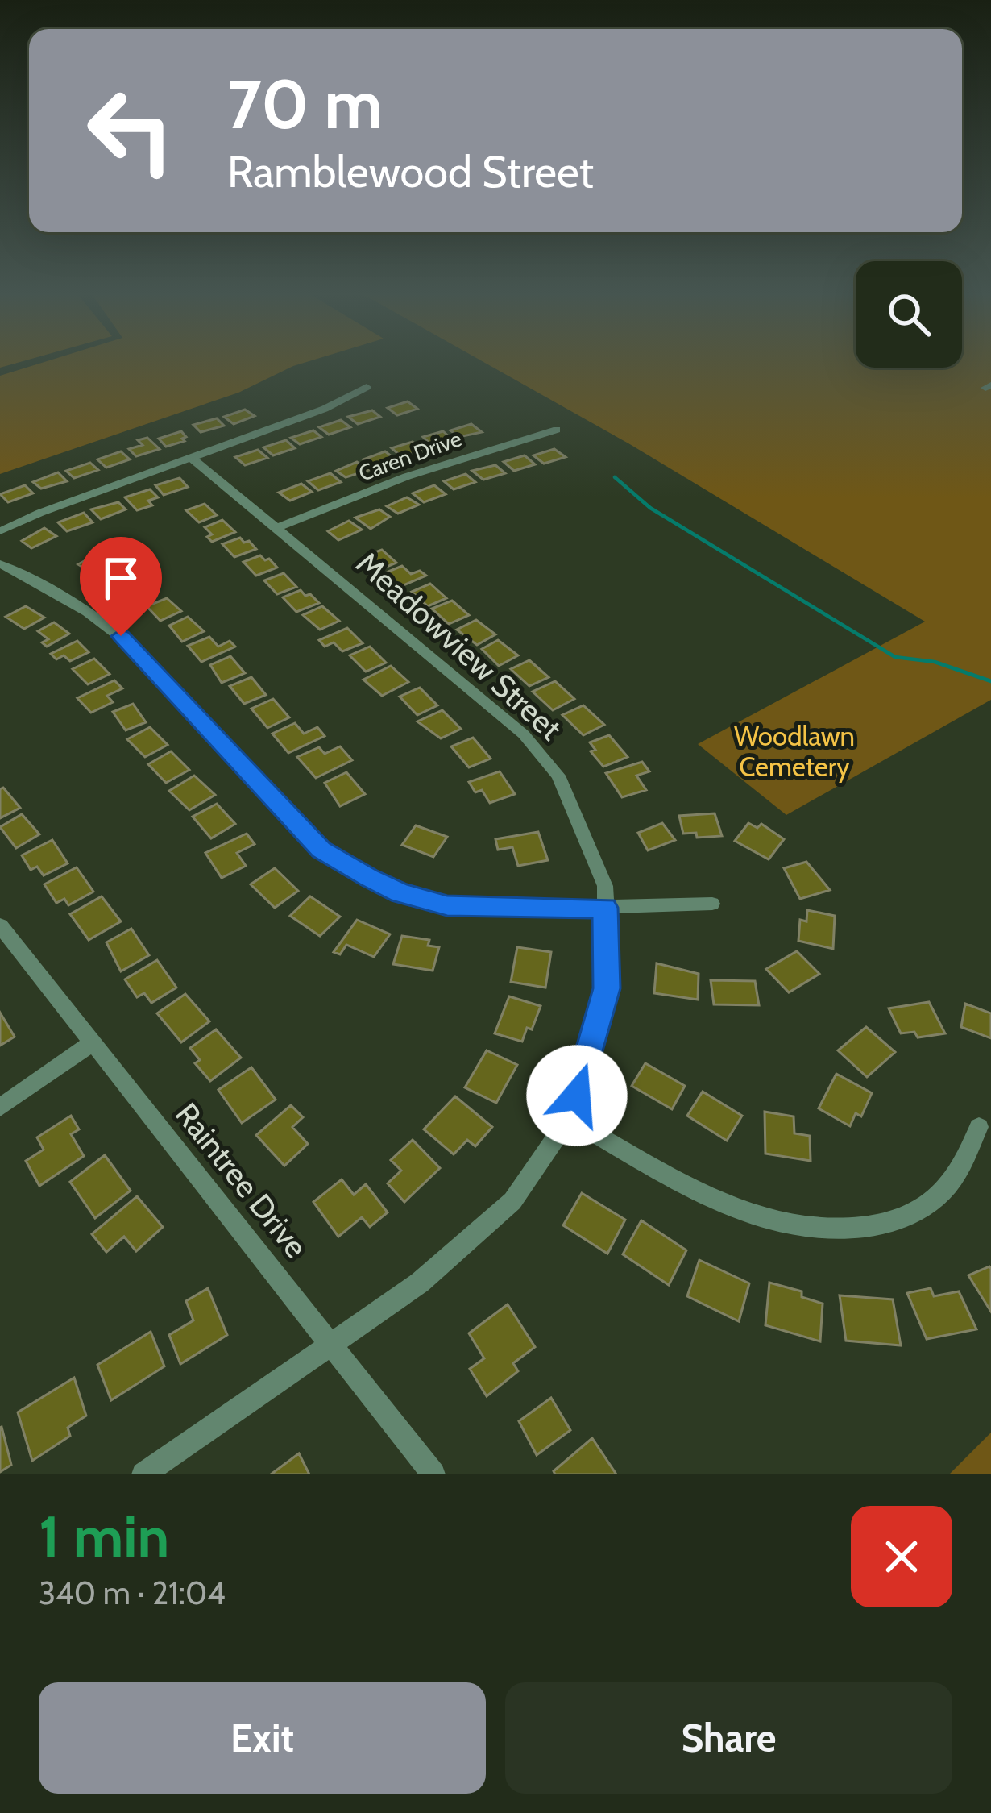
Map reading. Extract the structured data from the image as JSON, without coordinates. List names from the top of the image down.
{
  "streets": {
    "street": ["Caren Drive", "Meadowview Street", "Raintree Drive"]
  },
  "crossings": [
    ["Caren Drive", "Meadowview Street"],
    ["Meadowview Street", "Raintree Drive"]
  ],
  "parks": ["Woodlawn Cemetery"],
  "page": {
    "turn": ["70 m", "Ramblewood Street"],
    "heading": ["1 min", "340 m · 21:04"],
    "buttons": ["Exit", "Share"]
  }
}
